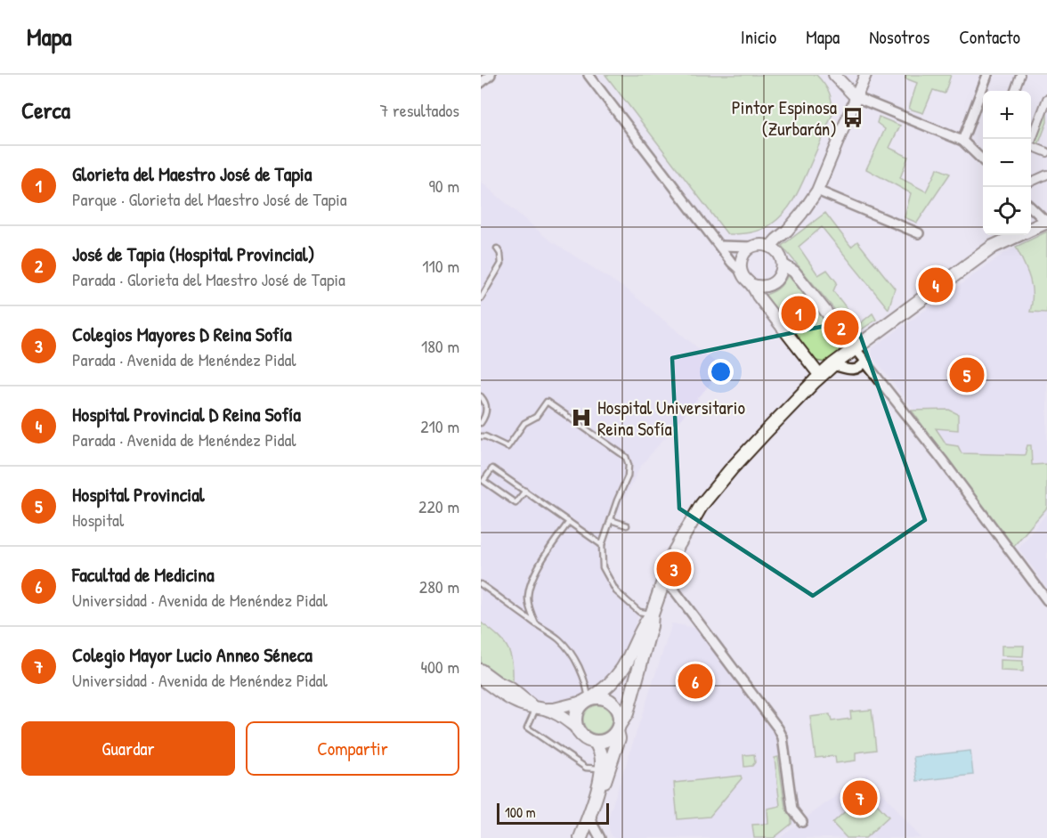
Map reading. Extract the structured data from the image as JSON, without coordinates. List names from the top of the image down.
{
  "places": {
    "bus stop": ["Pintor Espinosa (Zurbarán)"],
    "hospital": ["Hospital Universitario Reina Sofía"]
  },
  "scale_bar": "100 m",
  "page": {
    "header": "Mapa",
    "nav": [
      "Inicio",
      "Mapa",
      "Nosotros",
      "Contacto"
    ],
    "heading": ["Cerca", "7 resultados"],
    "map_buttons": ["+", "−"],
    "list": [
      {
        "mark": "1",
        "name": "Glorieta del Maestro José de Tapia",
        "note": "Parque · Glorieta del Maestro José de Tapia",
        "value": "90 m"
      },
      {
        "mark": "2",
        "name": "José de Tapia (Hospital Provincial)",
        "note": "Parada · Glorieta del Maestro José de Tapia",
        "value": "110 m"
      },
      {
        "mark": "3",
        "name": "Colegios Mayores D Reina Sofía",
        "note": "Parada · Avenida de Menéndez Pidal",
        "value": "180 m"
      },
      {
        "mark": "4",
        "name": "Hospital Provincial D Reina Sofía",
        "note": "Parada · Avenida de Menéndez Pidal",
        "value": "210 m"
      },
      {
        "mark": "5",
        "name": "Hospital Provincial",
        "note": "Hospital",
        "value": "220 m"
      },
      {
        "mark": "6",
        "name": "Facultad de Medicina",
        "note": "Universidad · Avenida de Menéndez Pidal",
        "value": "280 m"
      },
      {
        "mark": "7",
        "name": "Colegio Mayor Lucio Anneo Séneca",
        "note": "Universidad · Avenida de Menéndez Pidal",
        "value": "400 m"
      }
    ],
    "pins": [
      "4",
      "1",
      "2",
      "5",
      "3",
      "6",
      "7"
    ],
    "buttons": ["Guardar", "Compartir"],
    "scale": "100 m"
  }
}
